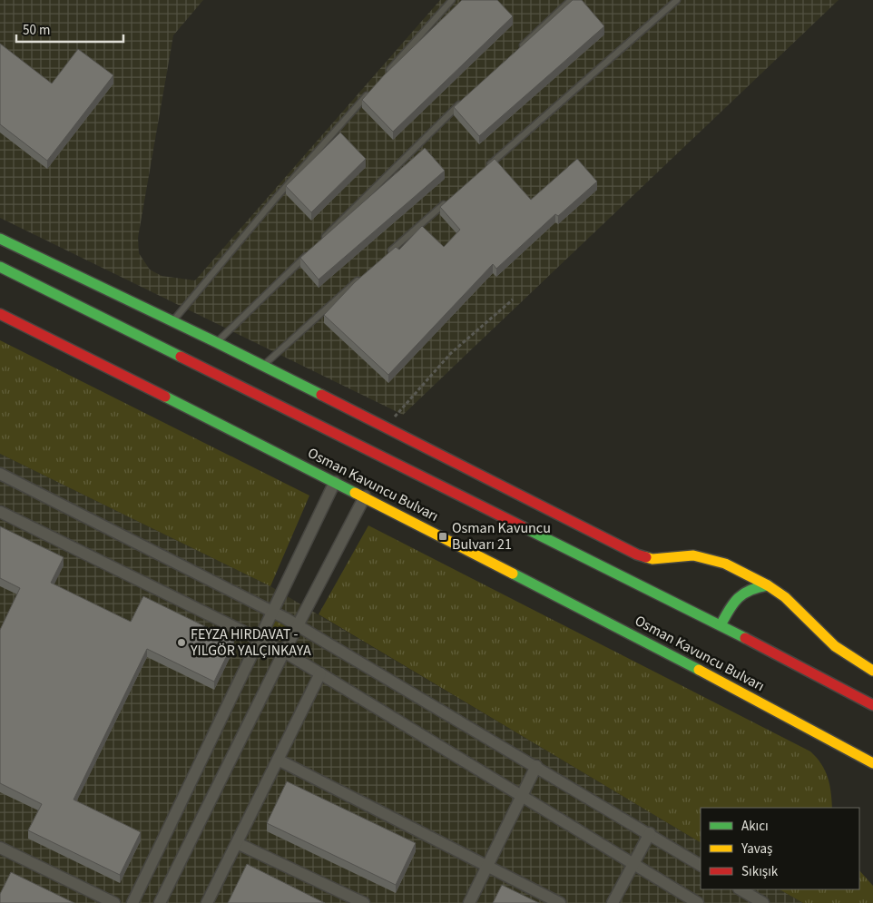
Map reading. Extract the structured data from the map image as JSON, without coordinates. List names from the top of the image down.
{
  "streets": {
    "main road": ["Osman Kavuncu Bulvarı"]
  },
  "places": {
    "transit": ["Osman Kavuncu Bulvarı 21"],
    "other": ["FEYZA HIRDAVAT - YILGÖR YALÇINKAYA"]
  },
  "legend": ["Akıcı", "Yavaş", "Sıkışık"],
  "scale_bar": "50 m"
}
